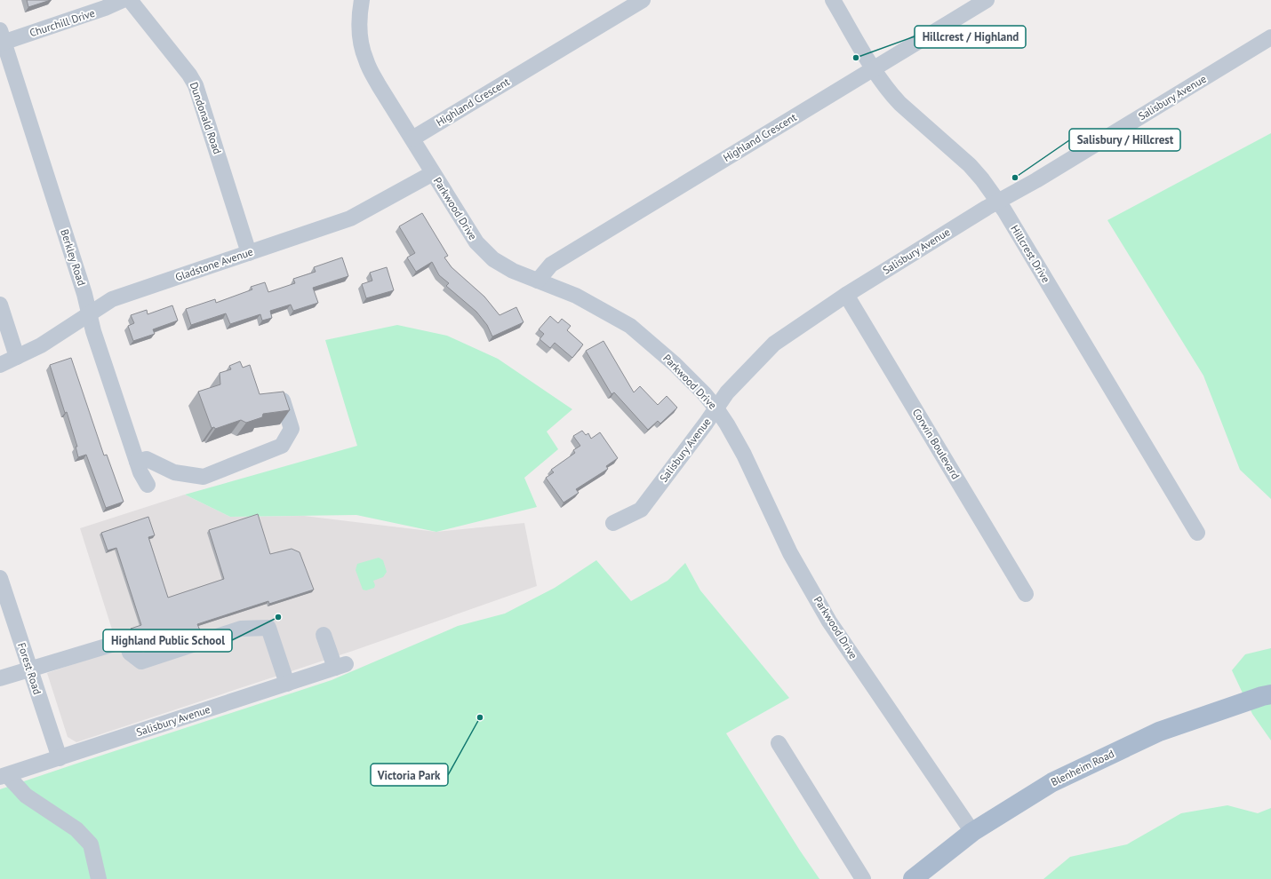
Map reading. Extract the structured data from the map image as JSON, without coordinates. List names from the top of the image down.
{
  "streets": {
    "main road": ["Blenheim Road"],
    "street": [
      "Churchill Drive",
      "Salisbury Avenue",
      "Highland Crescent",
      "Dundonald Road",
      "Parkwood Drive",
      "Hillcrest Drive",
      "Berkley Road",
      "Gladstone Avenue",
      "Corwin Boulevard",
      "Forest Road"
    ]
  },
  "crossings": [
    ["Churchill Drive", "Berkley Road"],
    ["Salisbury Avenue", "Parkwood Drive"],
    ["Salisbury Avenue", "Hillcrest Drive"],
    ["Salisbury Avenue", "Corwin Boulevard"],
    ["Salisbury Avenue", "Forest Road"],
    ["Highland Crescent", "Parkwood Drive"],
    ["Highland Crescent", "Hillcrest Drive"],
    ["Dundonald Road", "Gladstone Avenue"],
    ["Parkwood Drive", "Gladstone Avenue"],
    ["Parkwood Drive", "Blenheim Road"],
    ["Berkley Road", "Gladstone Avenue"]
  ],
  "places": [
    "Hillcrest / Highland",
    "Salisbury / Hillcrest",
    "Highland Public School",
    "Victoria Park"
  ]
}
